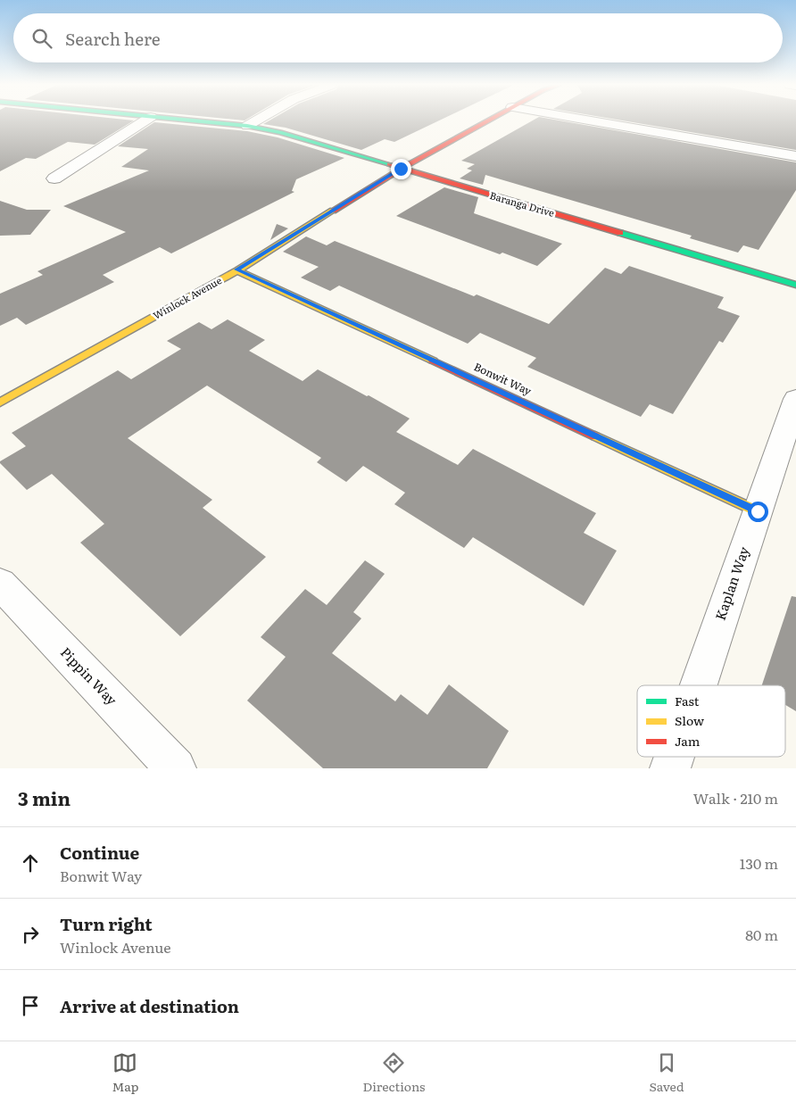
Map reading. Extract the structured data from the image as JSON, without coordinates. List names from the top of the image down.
{
  "streets": {
    "street": [
      "Baranga Drive",
      "Winlock Avenue",
      "Bonwit Way",
      "Kaplan Way",
      "Pippin Way"
    ]
  },
  "crossings": [
    ["Baranga Drive", "Winlock Avenue"],
    ["Winlock Avenue", "Bonwit Way"],
    ["Bonwit Way", "Kaplan Way"]
  ],
  "legend": ["Fast", "Slow", "Jam"],
  "page": {
    "search": "Search here",
    "heading": ["3 min", "Walk · 210 m"],
    "list": [
      ["Continue", "Bonwit Way", "130 m"],
      ["Turn right", "Winlock Avenue", "80 m"],
      "Arrive at destination"
    ],
    "nav": ["Map", "Directions", "Saved"]
  }
}
